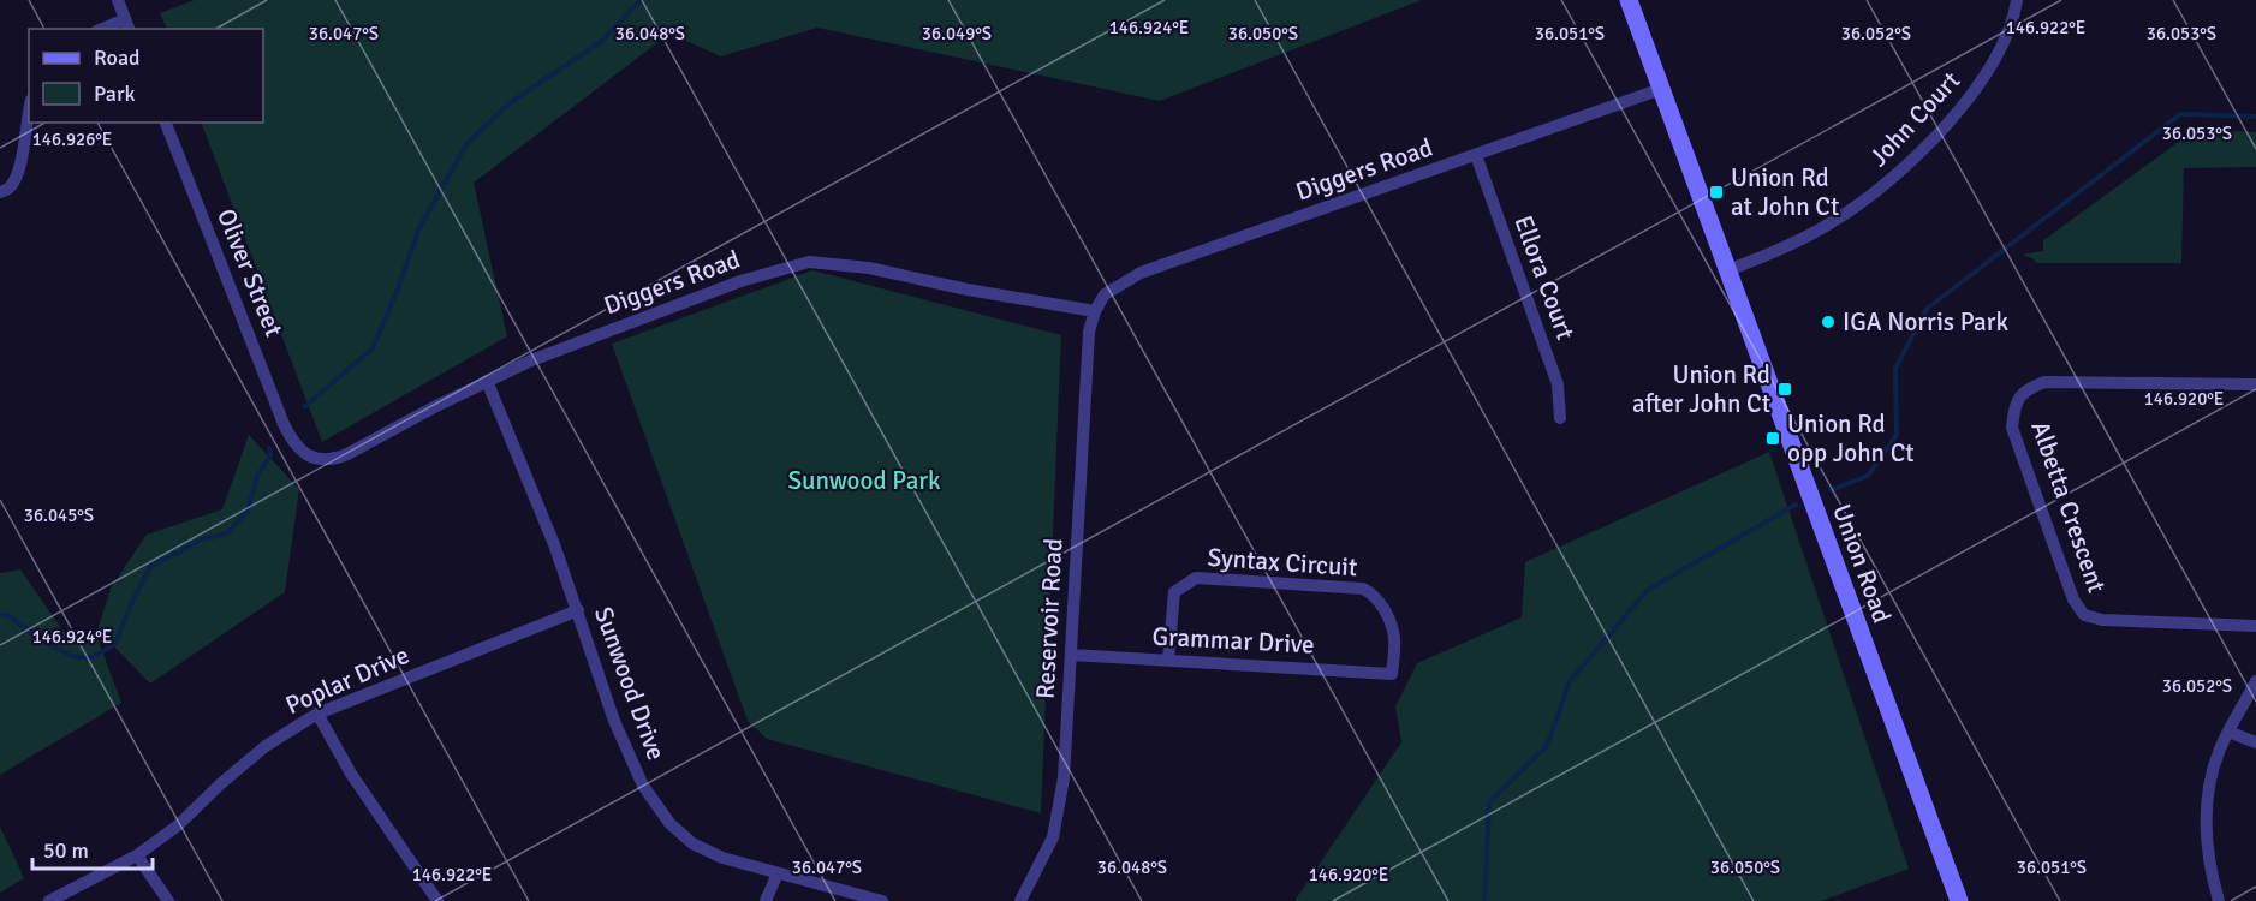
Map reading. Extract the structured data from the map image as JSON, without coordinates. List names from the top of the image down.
{
  "streets": {
    "main road": ["Union Road"],
    "street": [
      "John Court",
      "Diggers Road",
      "Oliver Street",
      "Ellora Court",
      "Albetta Crescent",
      "Syntax Circuit",
      "Reservoir Road",
      "Grammar Drive",
      "Poplar Drive",
      "Sunwood Drive"
    ]
  },
  "crossings": [
    ["John Court", "Union Road"],
    ["Diggers Road", "Oliver Street"],
    ["Diggers Road", "Ellora Court"],
    ["Diggers Road", "Union Road"],
    ["Diggers Road", "Reservoir Road"],
    ["Diggers Road", "Sunwood Drive"],
    ["Syntax Circuit", "Grammar Drive"],
    ["Reservoir Road", "Grammar Drive"],
    ["Poplar Drive", "Sunwood Drive"]
  ],
  "parks": ["Sunwood Park"],
  "places": {
    "transit": ["Union Rd at John Ct", "Union Rd after John Ct", "Union Rd opp John Ct"],
    "other": ["IGA Norris Park"]
  },
  "legend": ["Road", "Park"],
  "scale_bar": "50 m",
  "coordinates": [
    "146.924°E",
    "146.922°E",
    "36.047°S",
    "36.048°S",
    "36.049°S",
    "36.050°S",
    "36.051°S",
    "36.052°S",
    "36.053°S",
    "146.926°E",
    "146.920°E",
    "36.045°S"
  ]
}
